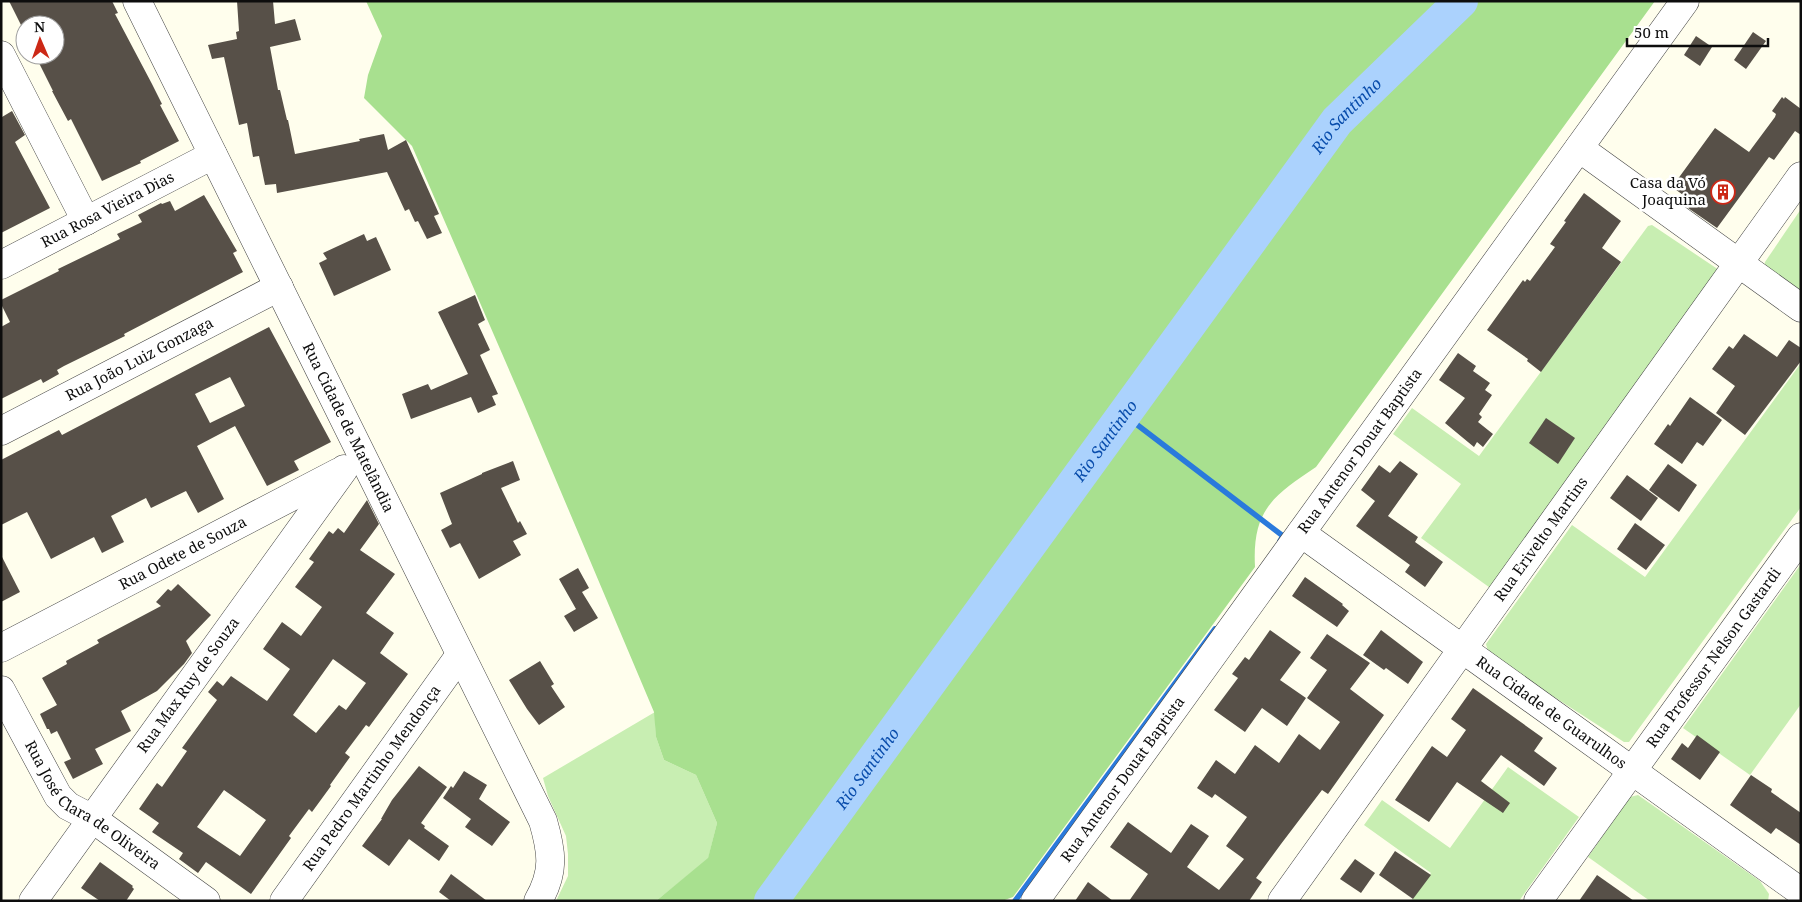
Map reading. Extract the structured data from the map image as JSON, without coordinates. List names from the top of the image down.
{
  "streets": {
    "street": [
      "Rua Rosa Vieira Dias",
      "Rua João Luiz Gonzaga",
      "Rua Cidade de Matelândia",
      "Rua Antenor Douat Baptista",
      "Rua Erivelto Martins",
      "Rua Odete de Souza",
      "Rua Professor Nelson Gastardi",
      "Rua Max Ruy de Souza",
      "Rua Cidade de Guarulhos",
      "Rua Pedro Martinho Mendonça",
      "Rua José Clara de Oliveira"
    ]
  },
  "crossings": [
    ["Rua Rosa Vieira Dias", "Rua Cidade de Matelândia"],
    ["Rua João Luiz Gonzaga", "Rua Cidade de Matelândia"],
    ["Rua Cidade de Matelândia", "Rua Odete de Souza"],
    ["Rua Cidade de Matelândia", "Rua Max Ruy de Souza"],
    ["Rua Cidade de Matelândia", "Rua Pedro Martinho Mendonça"],
    ["Rua Antenor Douat Baptista", "Rua Cidade de Guarulhos"],
    ["Rua Erivelto Martins", "Rua Cidade de Guarulhos"],
    ["Rua Odete de Souza", "Rua Max Ruy de Souza"],
    ["Rua Professor Nelson Gastardi", "Rua Cidade de Guarulhos"],
    ["Rua Max Ruy de Souza", "Rua José Clara de Oliveira"]
  ],
  "water": ["Rio Santinho"],
  "places": {
    "building": ["Casa da Vó Joaquina"]
  },
  "scale_bar": "50 m",
  "north": "top"
}
